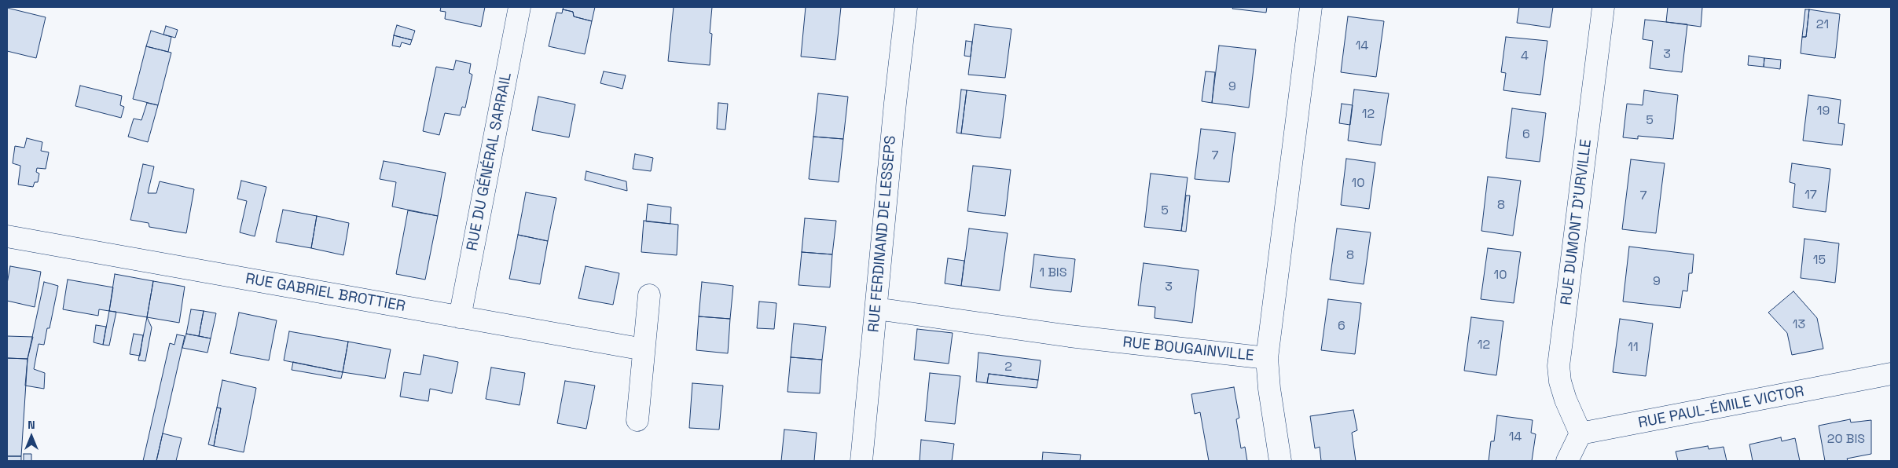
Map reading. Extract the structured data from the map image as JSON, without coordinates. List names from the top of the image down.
{
  "streets": {
    "street": [
      "RUE DU GÉNÉRAL SARRAIL",
      "RUE DUMONT D'URVILLE",
      "RUE FERDINAND DE LESSEPS",
      "RUE GABRIEL BROTTIER",
      "RUE BOUGAINVILLE",
      "RUE PAUL-ÉMILE VICTOR"
    ]
  },
  "crossings": [
    ["RUE DU GÉNÉRAL SARRAIL", "RUE GABRIEL BROTTIER"],
    ["RUE DUMONT D'URVILLE", "RUE PAUL-ÉMILE VICTOR"],
    ["RUE FERDINAND DE LESSEPS", "RUE BOUGAINVILLE"]
  ],
  "house_numbers": [
    "21",
    "14",
    "3",
    "4",
    "9",
    "19",
    "12",
    "5",
    "6",
    "7",
    "10",
    "17",
    "7",
    "8",
    "5",
    "8",
    "15",
    "1 BIS",
    "10",
    "9",
    "3",
    "13",
    "6",
    "12",
    "11",
    "2",
    "14",
    "20 BIS"
  ],
  "north": "top"
}
